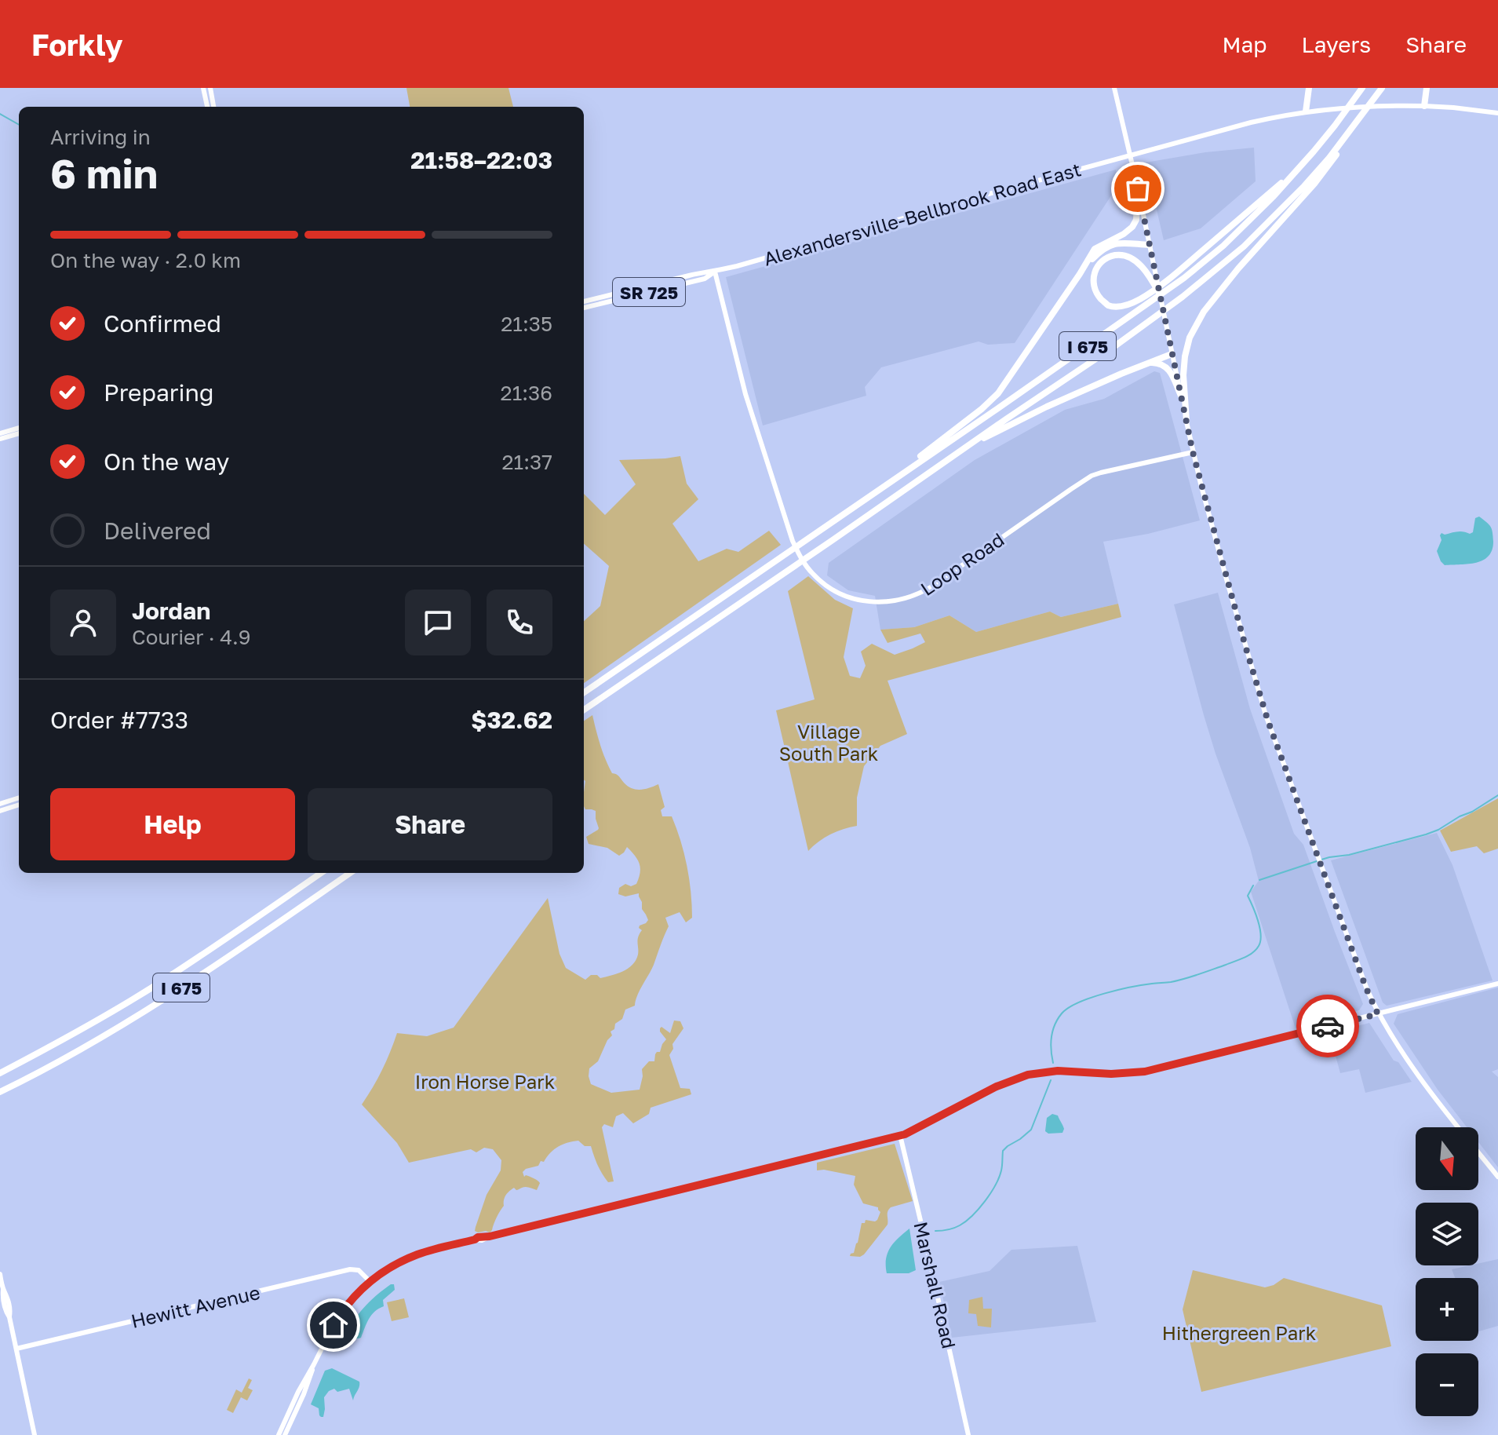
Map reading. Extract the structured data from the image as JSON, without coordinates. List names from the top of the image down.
{
  "streets": {
    "highway": ["I 675"],
    "main road": [
      "Alexandersville-Bellbrook Road East",
      "SR 725",
      "Loop Road",
      "Marshall Road",
      "Hewitt Avenue"
    ]
  },
  "crossings": [
    ["Alexandersville-Bellbrook Road East", "Loop Road"]
  ],
  "parks": ["Village South Park", "Iron Horse Park", "Hithergreen Park"],
  "north": "bottom",
  "page": {
    "header": "Forkly",
    "nav": ["Map", "Layers", "Share"],
    "heading": ["6 min", "Arriving in", "21:58–22:03"],
    "panel": [
      "Jordan",
      "Courier · 4.9",
      "Order #7733",
      "$32.62"
    ],
    "bar": "On the way · 2.0 km",
    "list": [
      ["Confirmed", "21:35"],
      ["Preparing", "21:36"],
      ["On the way", "21:37"],
      "Delivered"
    ],
    "buttons": ["Help", "Share"],
    "map_buttons": ["+", "−"]
  }
}
